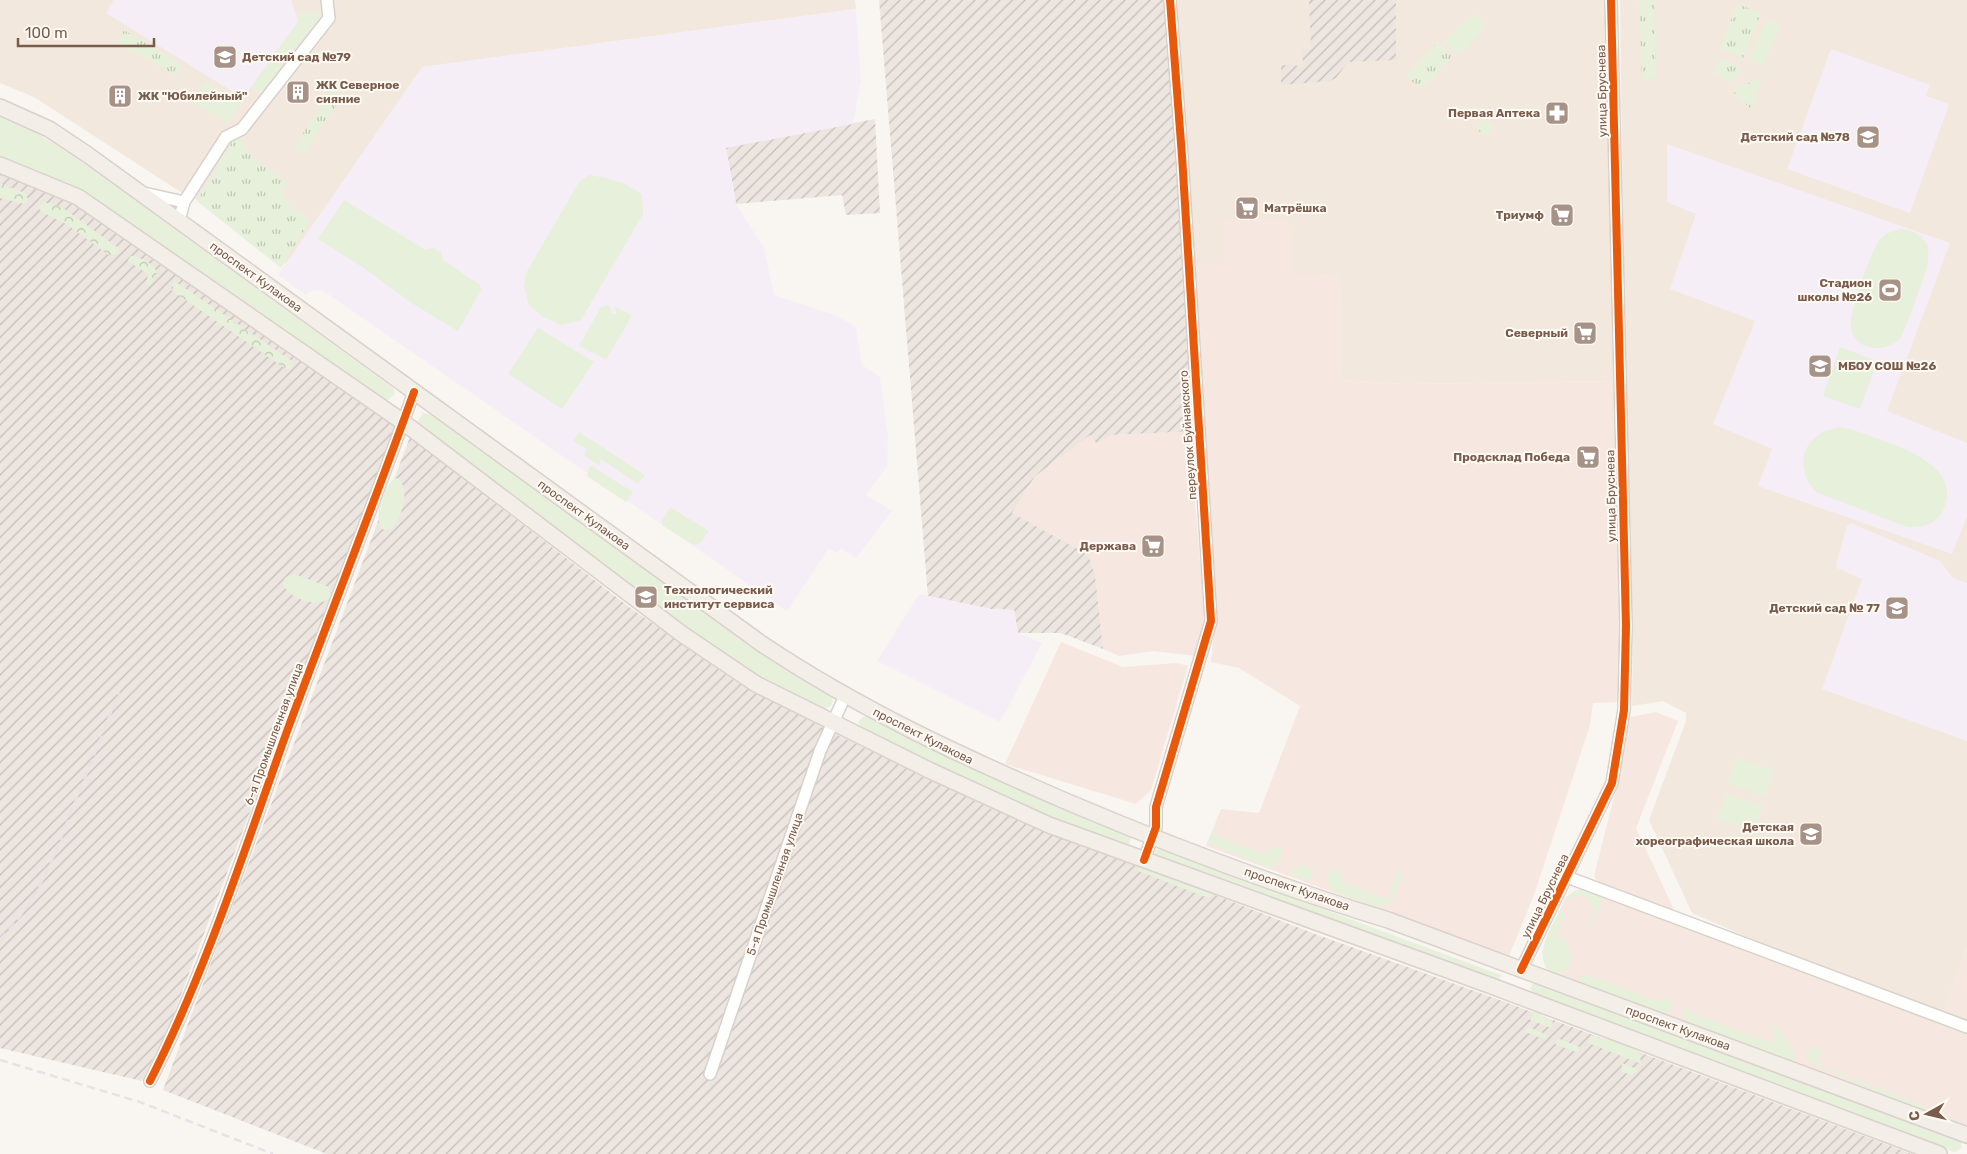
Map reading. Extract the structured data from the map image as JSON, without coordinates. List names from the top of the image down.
{
  "streets": {
    "main road": ["проспект Кулакова"],
    "street": [
      "улица Бруснева",
      "переулок Буйнакского",
      "6-я Промышленная улица",
      "5-я Промышленная улица"
    ]
  },
  "crossings": [
    ["улица Бруснева", "проспект Кулакова"],
    ["проспект Кулакова", "переулок Буйнакского"],
    ["проспект Кулакова", "6-я Промышленная улица"],
    ["проспект Кулакова", "5-я Промышленная улица"]
  ],
  "places": {
    "school or university": [
      "Детский сад №79",
      "Детский сад №78",
      "МБОУ СОШ №26",
      "Технологический институт сервиса",
      "Детский сад № 77",
      "Детская хореографическая школа"
    ],
    "building": ["ЖК Северное сияние", "ЖК \"Юбилейный\""],
    "pharmacy": ["Первая Аптека"],
    "supermarket": [
      "Матрёшка",
      "Триумф",
      "Северный",
      "Продсклад Победа",
      "Держава"
    ],
    "sports": ["Стадион школы №26"]
  },
  "scale_bar": "100 m",
  "north": "left"
}
